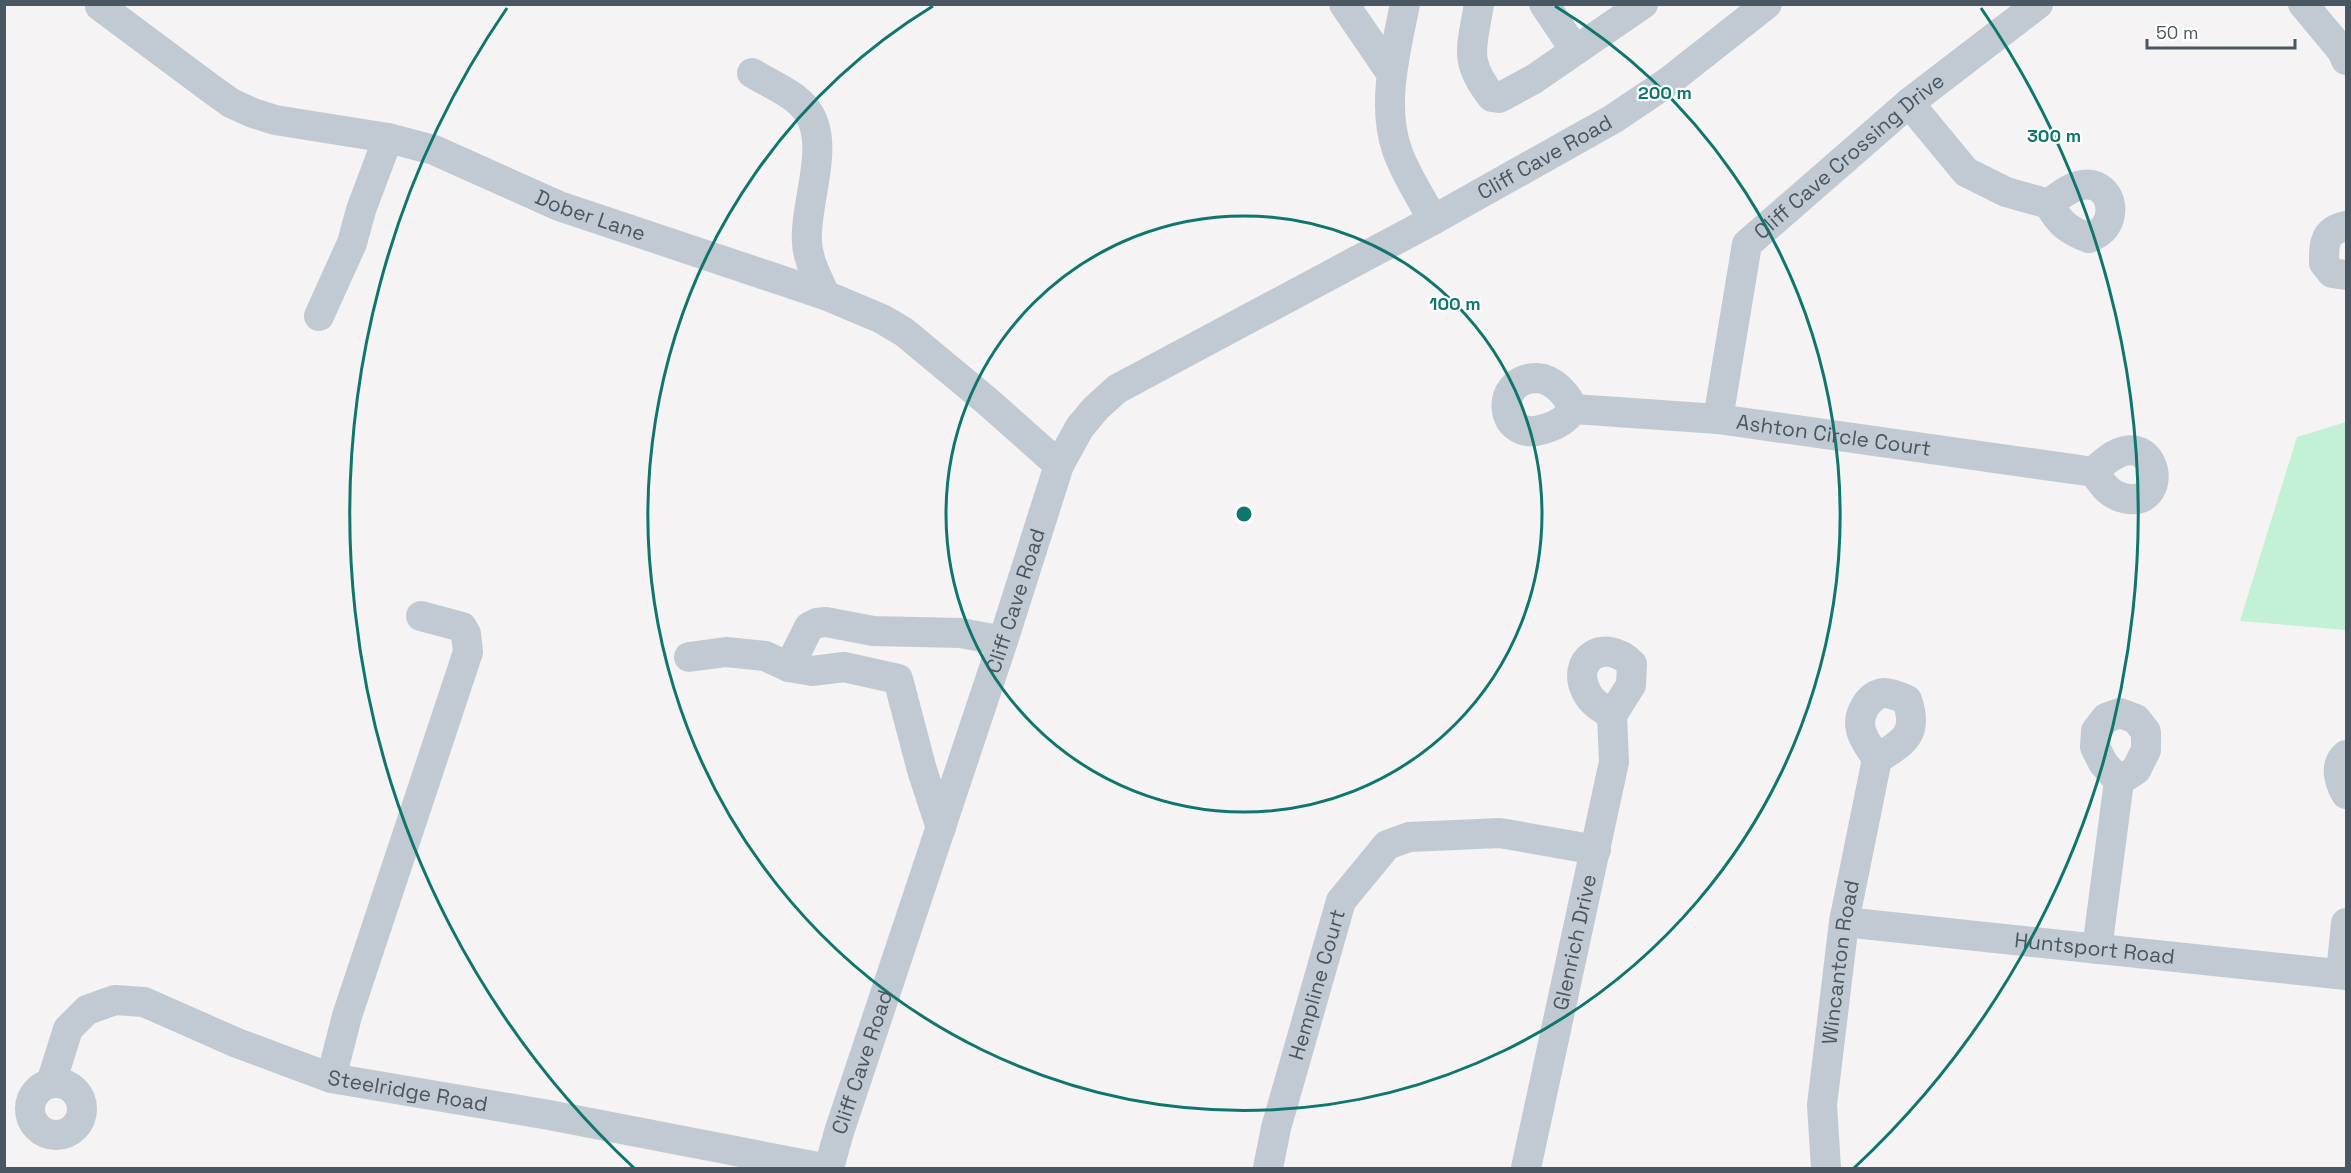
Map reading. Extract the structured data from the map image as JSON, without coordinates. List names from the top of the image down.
{
  "streets": {
    "street": [
      "Cliff Cave Crossing Drive",
      "Cliff Cave Road",
      "Dober Lane",
      "Ashton Circle Court",
      "Glenrich Drive",
      "Huntsport Road",
      "Wincanton Road",
      "Hempline Court",
      "Steelridge Road"
    ]
  },
  "crossings": [
    ["Cliff Cave Crossing Drive", "Ashton Circle Court"],
    ["Cliff Cave Road", "Dober Lane"],
    ["Glenrich Drive", "Hempline Court"],
    ["Huntsport Road", "Wincanton Road"]
  ],
  "scale_bar": "50 m",
  "rings": ["200 m", "300 m", "100 m"]
}
